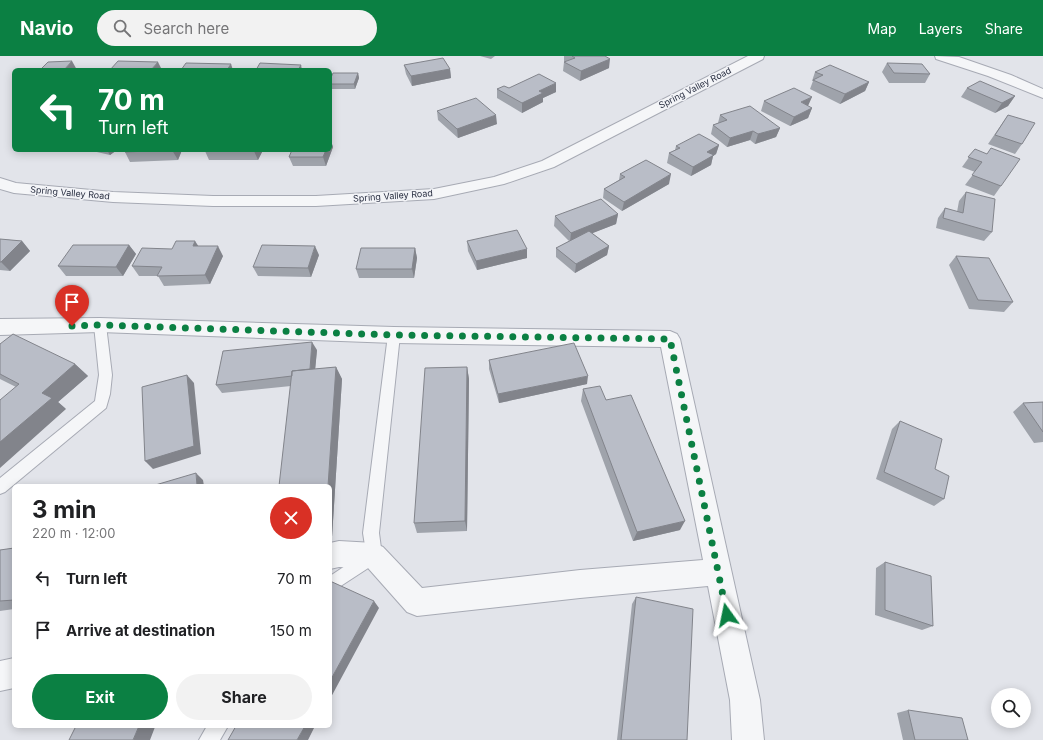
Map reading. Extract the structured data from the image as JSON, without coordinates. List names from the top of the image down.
{
  "streets": {
    "street": ["Spring Valley Road"]
  },
  "page": {
    "header": "Navio",
    "search": "Search here",
    "nav": ["Map", "Layers", "Share"],
    "turn": ["70 m", "Turn left"],
    "heading": ["3 min", "220 m · 12:00"],
    "list": [
      {
        "name": "Turn left",
        "value": "70 m"
      },
      {
        "name": "Arrive at destination",
        "value": "150 m"
      }
    ],
    "buttons": ["Exit", "Share"]
  }
}
